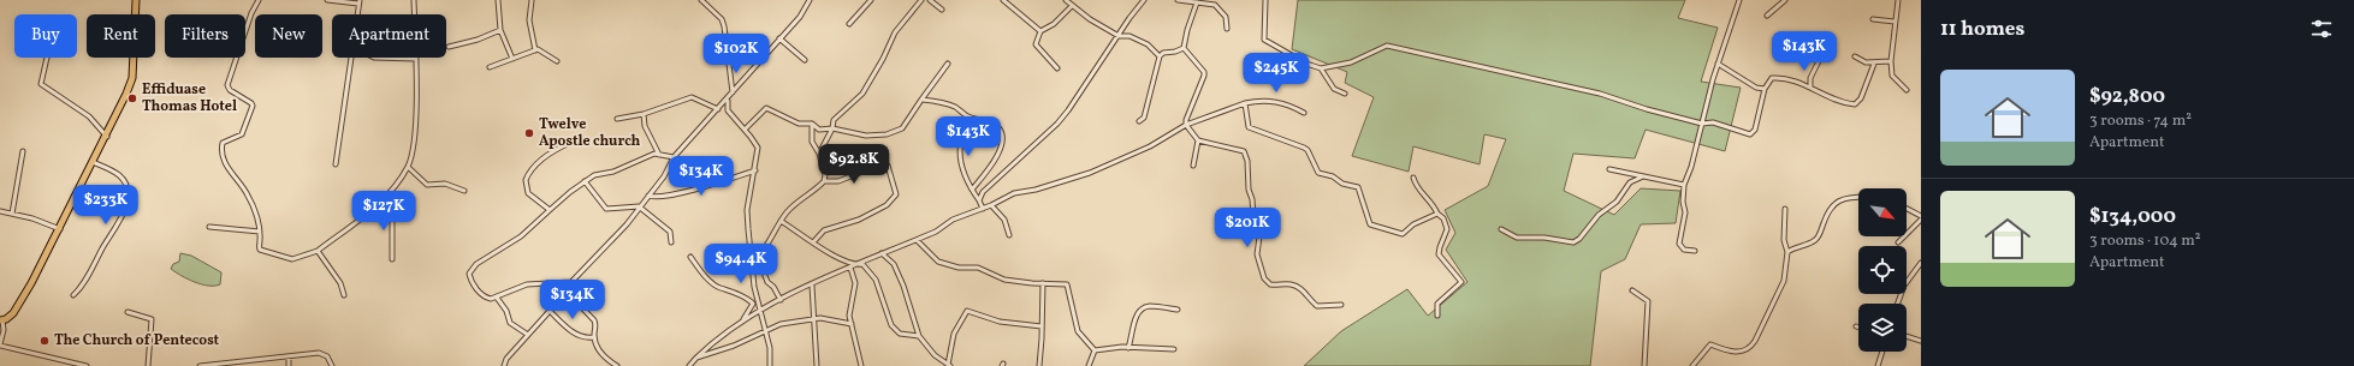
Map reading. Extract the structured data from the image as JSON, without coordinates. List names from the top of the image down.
{
  "places": ["Effiduase Thomas Hotel", "Twelve Apostle church", "The Church of Pentecost"],
  "north": "bottom right",
  "page": {
    "heading": "11 homes",
    "chip": [
      "Buy",
      "Rent",
      "Filters",
      "New",
      "Apartment"
    ],
    "price": [
      "$143K",
      "$102K",
      "$245K",
      "$143K",
      "$92.8K",
      "$134K",
      "$233K",
      "$127K",
      "$201K",
      "$94.4K",
      "$134K"
    ],
    "list": [
      {
        "name": "$92,800",
        "note": "3 rooms · 74 m² · Apartment"
      },
      {
        "name": "$134,000",
        "note": "3 rooms · 104 m² · Apartment"
      }
    ]
  }
}
